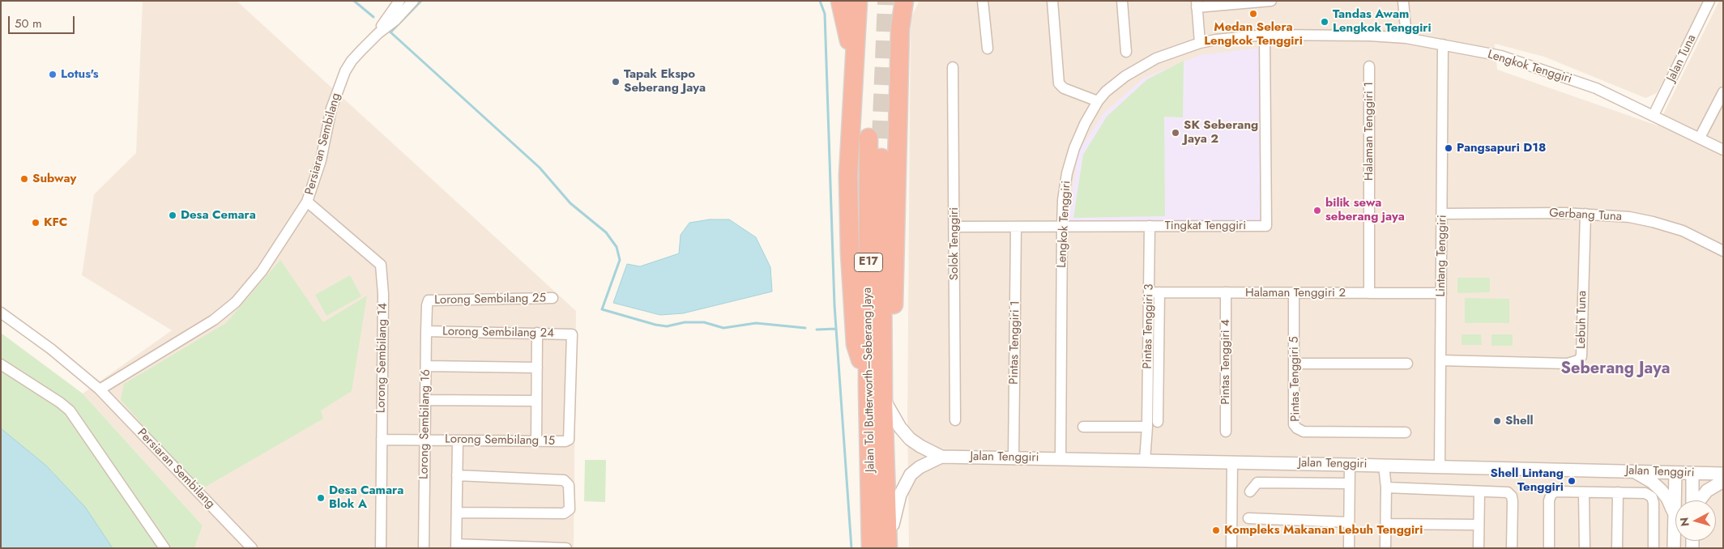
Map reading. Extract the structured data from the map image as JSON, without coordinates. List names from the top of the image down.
{
  "streets": {
    "highway": ["E17", "Jalan Tol Butterworth–Seberang Jaya"],
    "street": [
      "Jalan Tuna",
      "Lengkok Tenggiri",
      "Halaman Tenggiri 1",
      "Persiaran Sembilang",
      "Gerbang Tuna",
      "Tingkat Tenggiri",
      "Solok Tenggiri",
      "Lintang Tenggiri",
      "Halaman Tenggiri 2",
      "Lorong Sembilang 25",
      "Lebuh Tuna",
      "Pintas Tenggiri 3",
      "Lorong Sembilang 24",
      "Pintas Tenggiri 1",
      "Lorong Sembilang 14",
      "Pintas Tenggiri 4",
      "Pintas Tenggiri 5",
      "Lorong Sembilang 16",
      "Lorong Sembilang 15",
      "Jalan Tenggiri"
    ]
  },
  "crossings": [
    ["Jalan Tuna", "Lengkok Tenggiri"],
    ["Lengkok Tenggiri", "Tingkat Tenggiri"],
    ["Lengkok Tenggiri", "Lintang Tenggiri"],
    ["Lengkok Tenggiri", "Jalan Tenggiri"],
    ["Halaman Tenggiri 1", "Halaman Tenggiri 2"],
    ["Persiaran Sembilang", "Lorong Sembilang 14"],
    ["Gerbang Tuna", "Lintang Tenggiri"],
    ["Gerbang Tuna", "Lebuh Tuna"],
    ["Tingkat Tenggiri", "Solok Tenggiri"],
    ["Tingkat Tenggiri", "Pintas Tenggiri 3"],
    ["Tingkat Tenggiri", "Pintas Tenggiri 1"],
    ["Lintang Tenggiri", "Halaman Tenggiri 2"],
    ["Lintang Tenggiri", "Lebuh Tuna"],
    ["Lintang Tenggiri", "Jalan Tenggiri"],
    ["Halaman Tenggiri 2", "Pintas Tenggiri 3"],
    ["Halaman Tenggiri 2", "Pintas Tenggiri 4"],
    ["Halaman Tenggiri 2", "Pintas Tenggiri 5"],
    ["Lorong Sembilang 25", "Lorong Sembilang 16"],
    ["Pintas Tenggiri 3", "Jalan Tenggiri"],
    ["Lorong Sembilang 24", "Lorong Sembilang 16"],
    ["Lorong Sembilang 24", "Lorong Sembilang 15"],
    ["Pintas Tenggiri 1", "Jalan Tenggiri"],
    ["Lorong Sembilang 14", "Lorong Sembilang 15"],
    ["Lorong Sembilang 16", "Lorong Sembilang 15"]
  ],
  "districts": ["Seberang Jaya"],
  "places": [
    "Medan Selera Lengkok Tenggiri",
    "Tandas Awam Lengkok Tenggiri",
    "Lotus's",
    "Tapak Ekspo Seberang Jaya",
    "SK Seberang Jaya 2",
    "Pangsapuri D18",
    "Subway",
    "bilik sewa seberang jaya",
    "Desa Cemara",
    "KFC",
    "Shell",
    "Shell Lintang Tenggiri",
    "Desa Camara Blok A",
    "Kompleks Makanan Lebuh Tenggiri"
  ],
  "scale_bar": "50 m",
  "north": "left"
}
